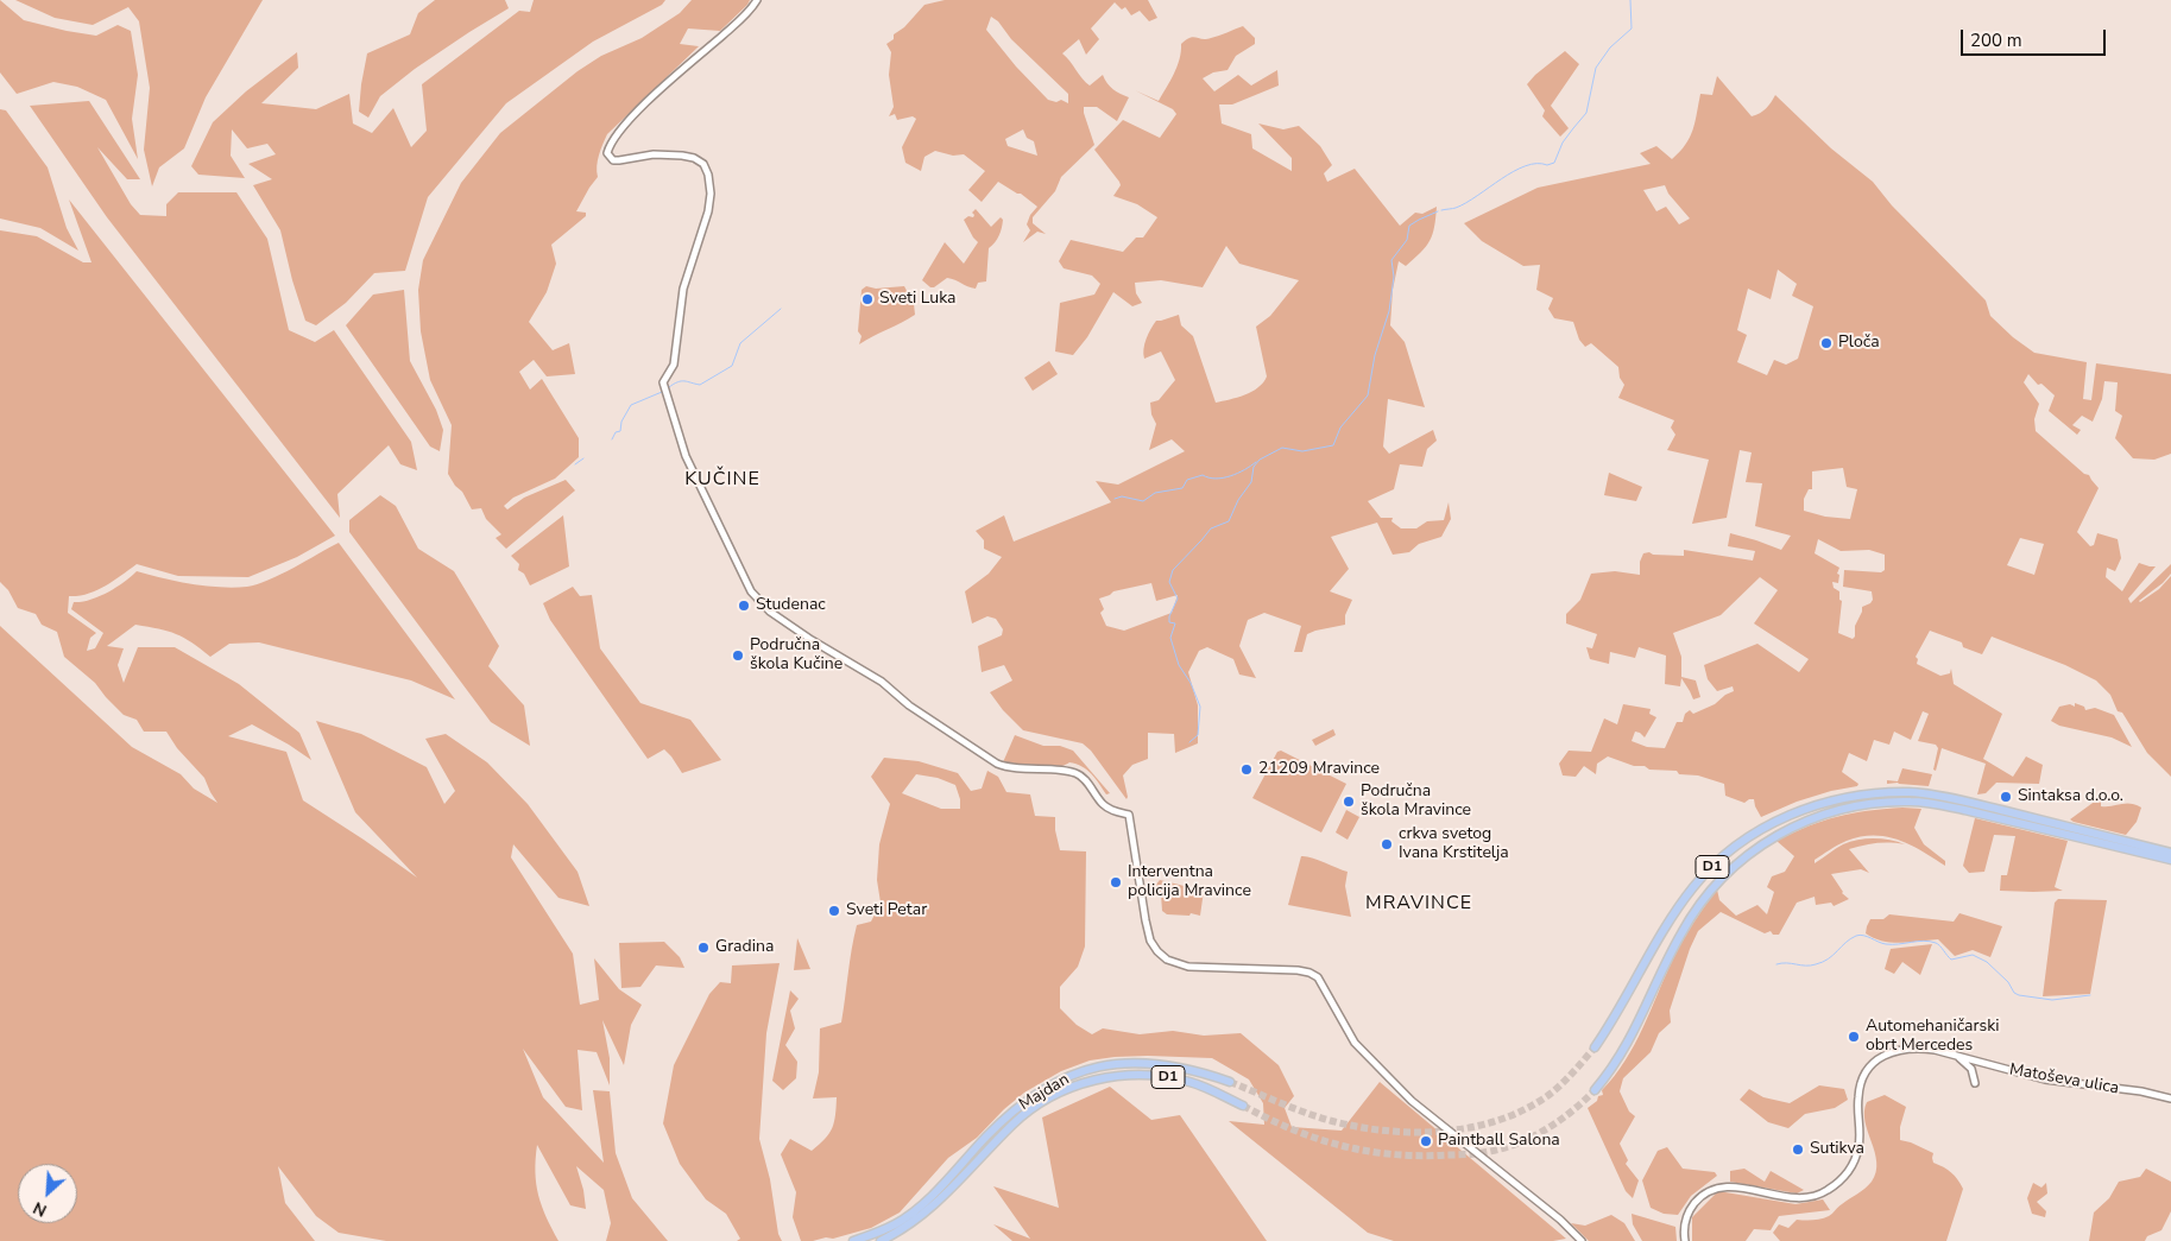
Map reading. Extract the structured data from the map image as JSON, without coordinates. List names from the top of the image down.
{
  "streets": {
    "highway": ["D1", "Majdan"],
    "main road": ["Matoševa ulica"]
  },
  "districts": ["KUČINE", "MRAVINCE"],
  "places": [
    "Sveti Luka",
    "Ploča",
    "Studenac",
    "Područna škola Kučine",
    "21209 Mravince",
    "Sintaksa d.o.o.",
    "Područna škola Mravince",
    "crkva svetog Ivana Krstitelja",
    "Interventna policija Mravince",
    "Sveti Petar",
    "Gradina",
    "Automehaničarski obrt Mercedes",
    "Paintball Salona",
    "Sutikva"
  ],
  "scale_bar": "200 m",
  "north": "bottom left"
}
